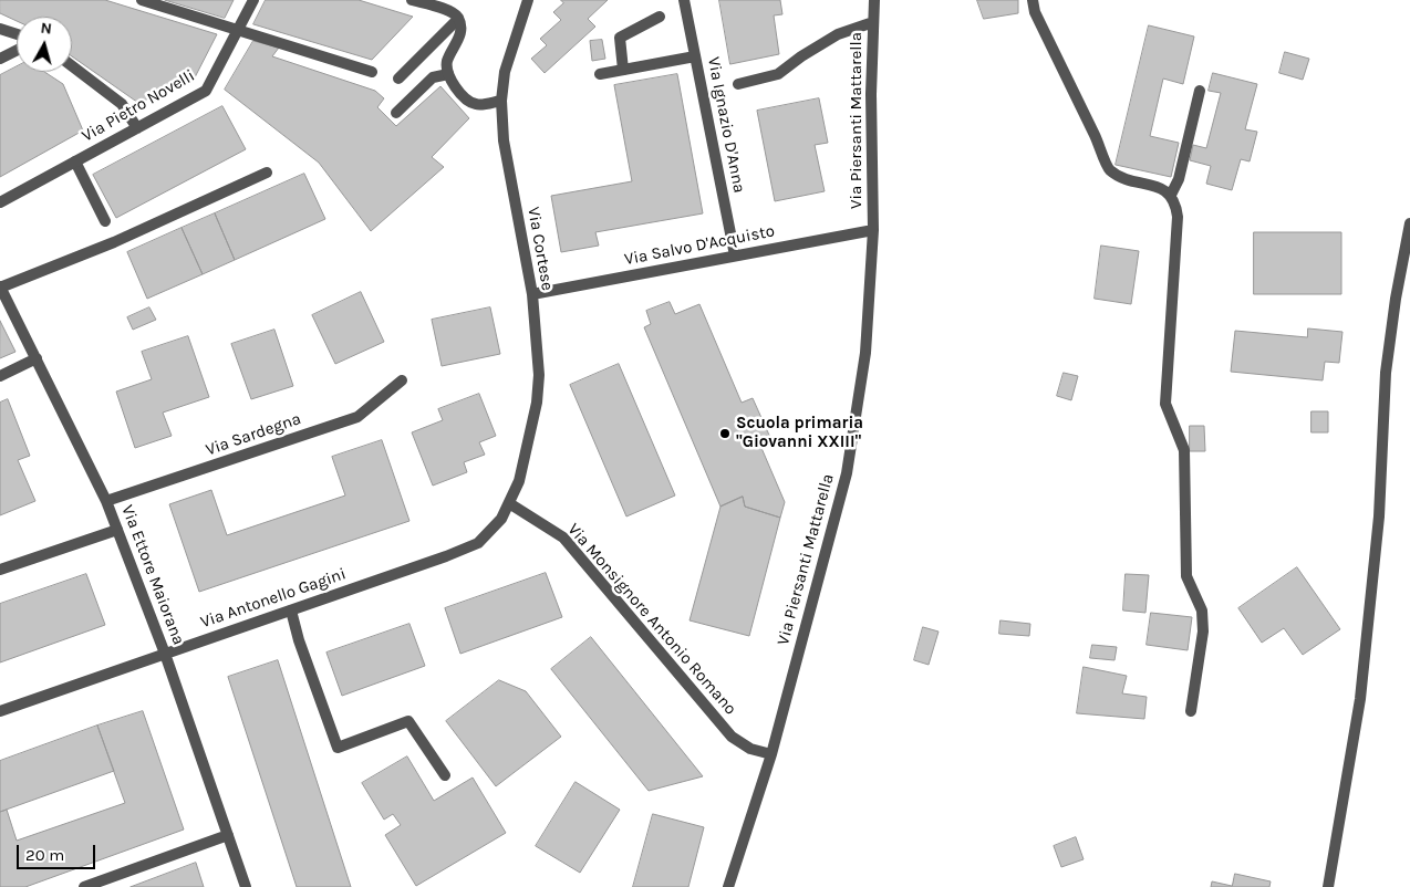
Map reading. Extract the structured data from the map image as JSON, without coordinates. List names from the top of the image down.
{
  "streets": {
    "street": [
      "Via Pietro Novelli",
      "Via Piersanti Mattarella",
      "Via Ignazio D'Anna",
      "Via Salvo D'Acquisto",
      "Via Cortese",
      "Via Sardegna",
      "Via Ettore Maiorana",
      "Via Antonello Gagini",
      "Via Monsignore Antonio Romano"
    ]
  },
  "crossings": [
    ["Via Piersanti Mattarella", "Via Salvo D'Acquisto"],
    ["Via Piersanti Mattarella", "Via Monsignore Antonio Romano"],
    ["Via Ignazio D'Anna", "Via Salvo D'Acquisto"],
    ["Via Salvo D'Acquisto", "Via Cortese"],
    ["Via Cortese", "Via Antonello Gagini"],
    ["Via Cortese", "Via Monsignore Antonio Romano"],
    ["Via Sardegna", "Via Ettore Maiorana"],
    ["Via Ettore Maiorana", "Via Antonello Gagini"],
    ["Via Antonello Gagini", "Via Monsignore Antonio Romano"]
  ],
  "places": ["Scuola primaria \"Giovanni XXIII\""],
  "scale_bar": "20 m",
  "north": "top"
}
